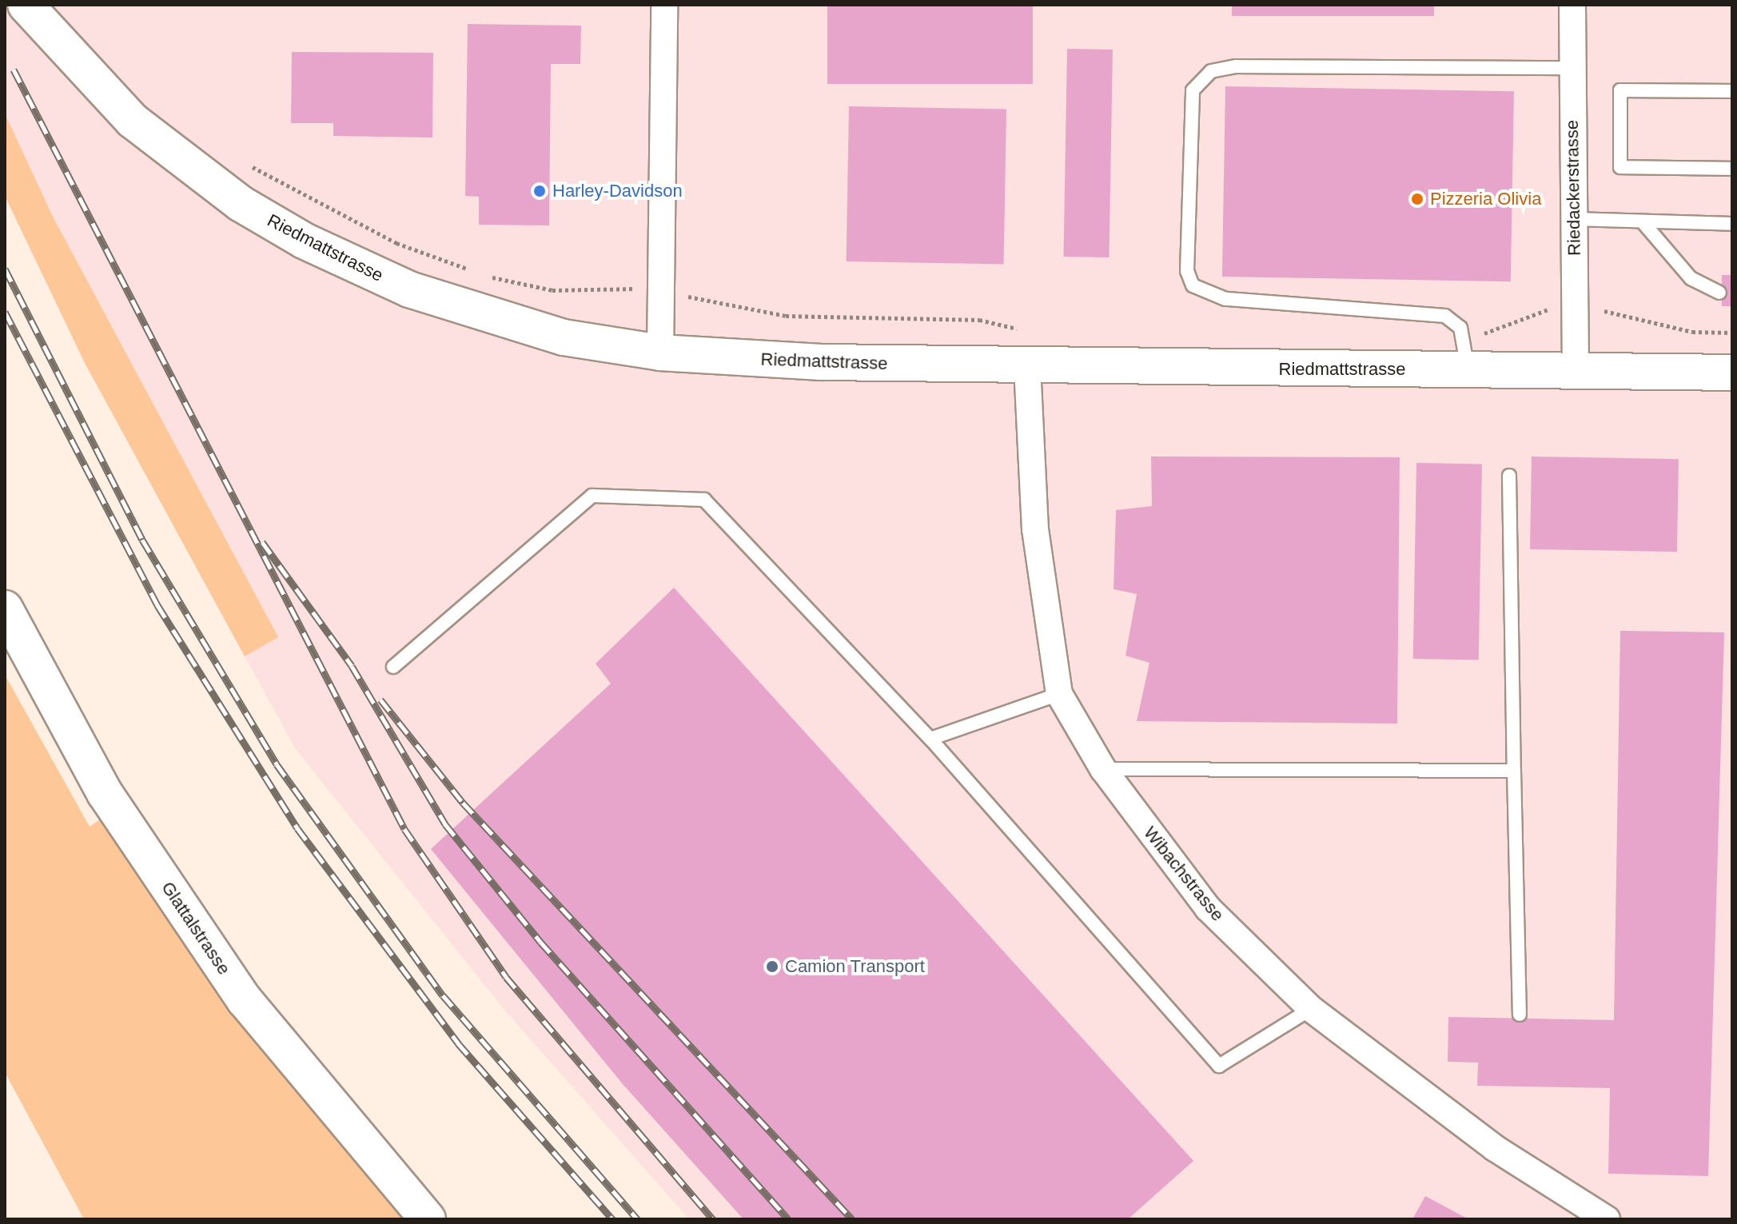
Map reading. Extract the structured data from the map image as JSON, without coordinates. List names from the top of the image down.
{
  "streets": {
    "main road": ["Riedmattstrasse", "Glattalstrasse"],
    "street": ["Riedackerstrasse", "Wibachstrasse"]
  },
  "crossings": [
    ["Riedackerstrasse", "Riedmattstrasse"],
    ["Riedmattstrasse", "Wibachstrasse"]
  ],
  "places": ["Harley-Davidson", "Pizzeria Olivia", "Camion Transport"]
}
